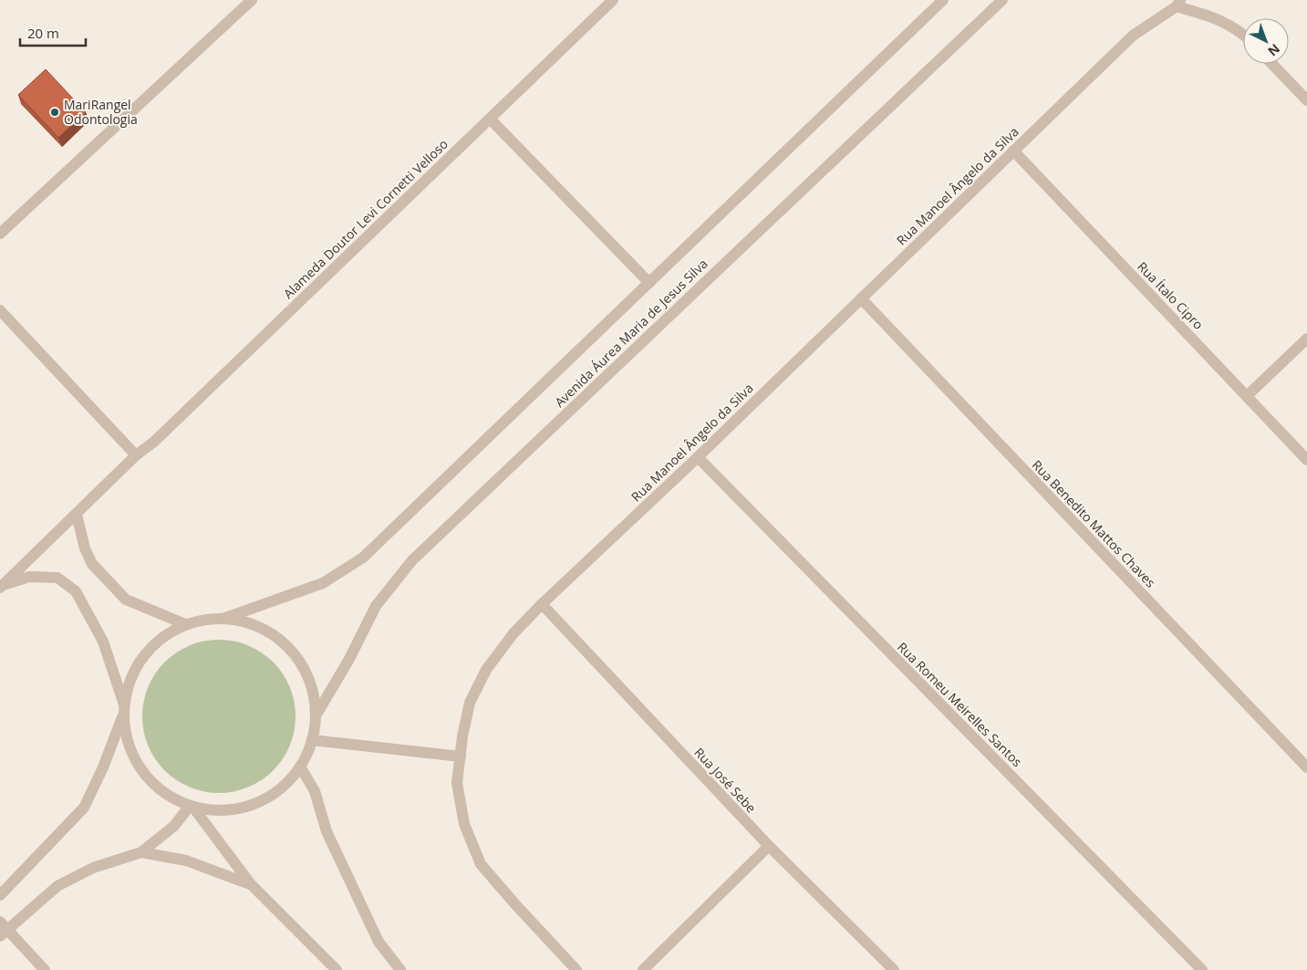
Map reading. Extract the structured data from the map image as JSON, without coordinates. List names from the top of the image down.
{
  "streets": {
    "street": [
      "Rua Manoel Ângelo da Silva",
      "Alameda Doutor Levi Cornetti Velloso",
      "Rua Ítalo Cipro",
      "Avenida Áurea Maria de Jesus Silva",
      "Rua Benedito Mattos Chaves",
      "Rua Romeu Meirelles Santos",
      "Rua José Sebe"
    ]
  },
  "crossings": [
    ["Rua Manoel Ângelo da Silva", "Rua Ítalo Cipro"],
    ["Rua Manoel Ângelo da Silva", "Rua Benedito Mattos Chaves"],
    ["Rua Manoel Ângelo da Silva", "Rua Romeu Meirelles Santos"],
    ["Rua Manoel Ângelo da Silva", "Rua José Sebe"]
  ],
  "places": ["MariRangel Odontologia"],
  "scale_bar": "20 m",
  "north": "bottom right"
}
